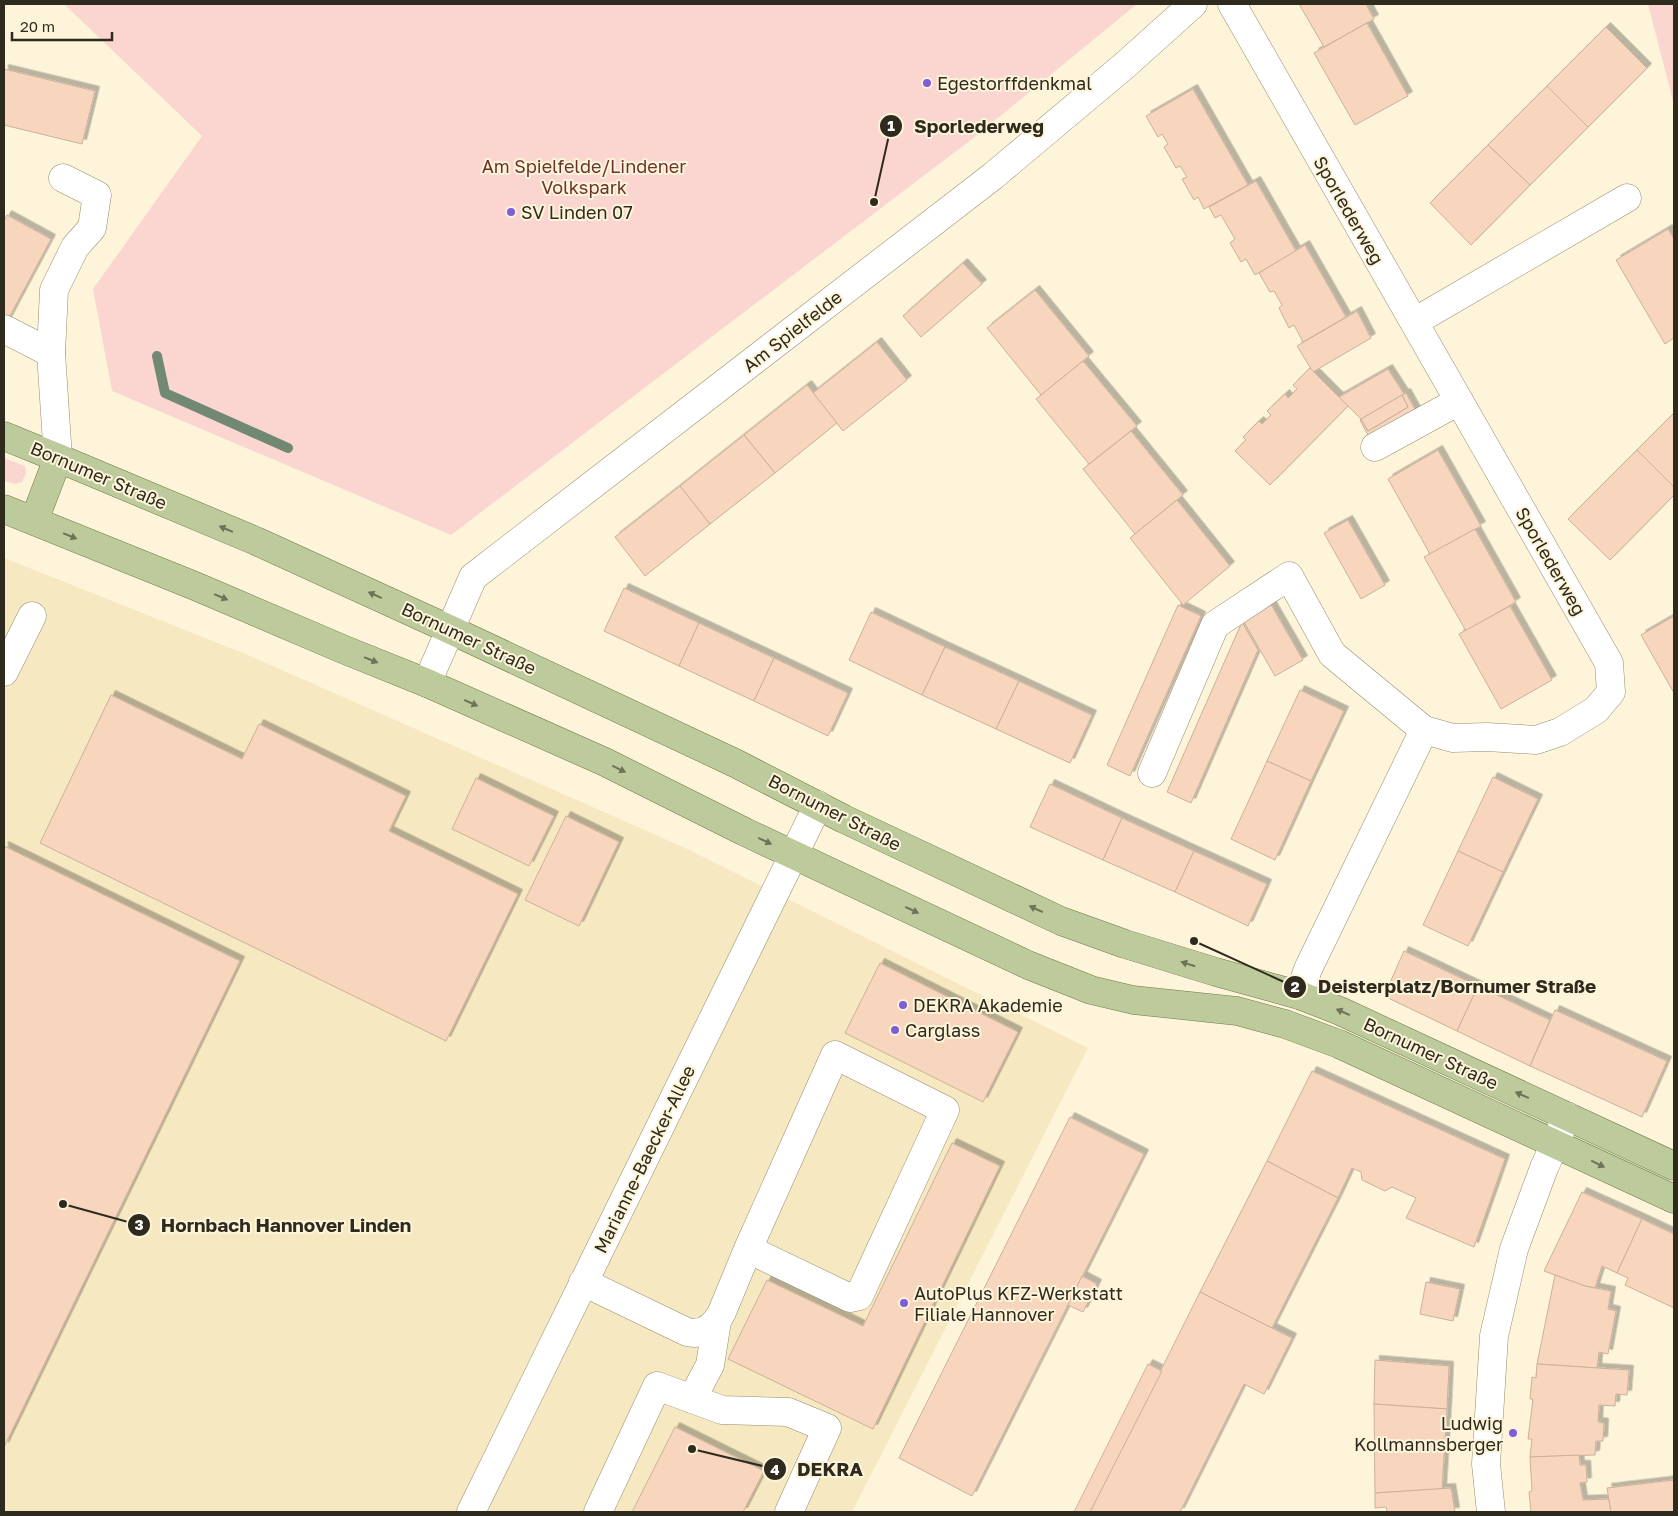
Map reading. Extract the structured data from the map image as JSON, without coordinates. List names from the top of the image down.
{
  "streets": {
    "main road": ["Bornumer Straße"],
    "street": ["Sporlederweg", "Am Spielfelde", "Marianne-Baecker-Allee"]
  },
  "crossings": [
    ["Am Spielfelde", "Bornumer Straße"],
    ["Bornumer Straße", "Marianne-Baecker-Allee"]
  ],
  "parks": ["Am Spielfelde/Lindener Volkspark"],
  "places": [
    "Egestorffdenkmal",
    "Sporlederweg",
    "SV Linden 07",
    "Deisterplatz/Bornumer Straße",
    "DEKRA Akademie",
    "Carglass",
    "Hornbach Hannover Linden",
    "AutoPlus KFZ-Werkstatt Filiale Hannover",
    "Ludwig Kollmannsberger",
    "DEKRA"
  ],
  "scale_bar": "20 m"
}
